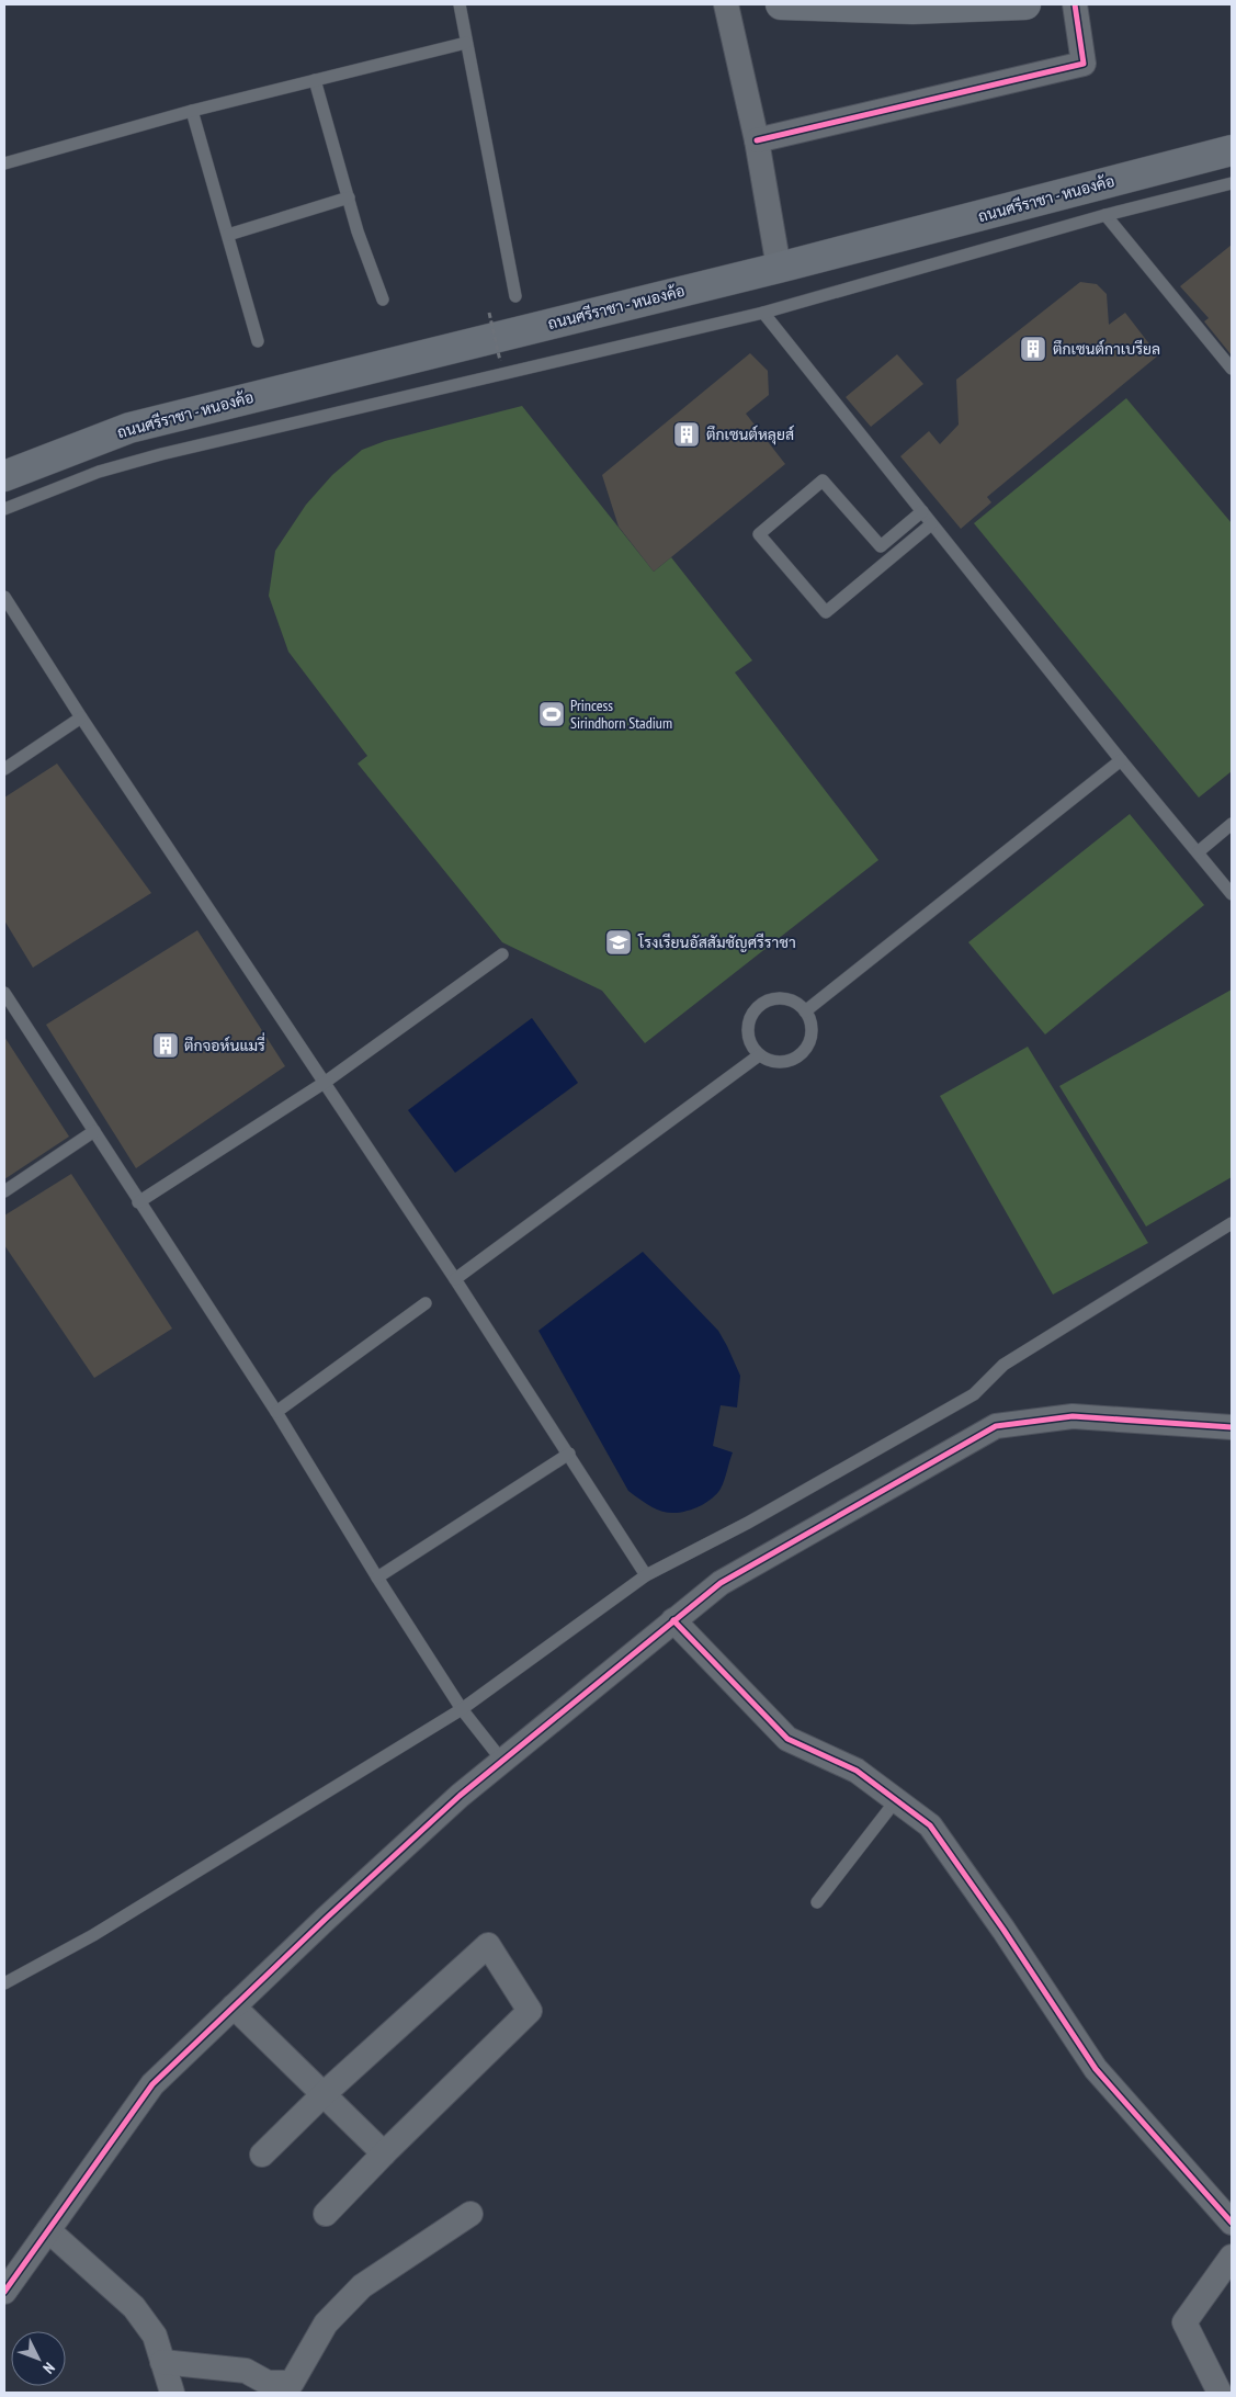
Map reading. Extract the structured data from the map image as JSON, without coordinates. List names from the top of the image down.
{
  "streets": {
    "main road": ["ถนนศรีราชา - หนองค้อ"]
  },
  "places": {
    "building": ["ตึกเซนต์กาเบรียล", "ตึกเซนต์หลุยส์", "ตึกจอห์นแมรี่"],
    "sports": ["Princess Sirindhorn Stadium"],
    "school or university": ["โรงเรียนอัสสัมชัญศรีราชา"]
  },
  "north": "bottom right"
}
